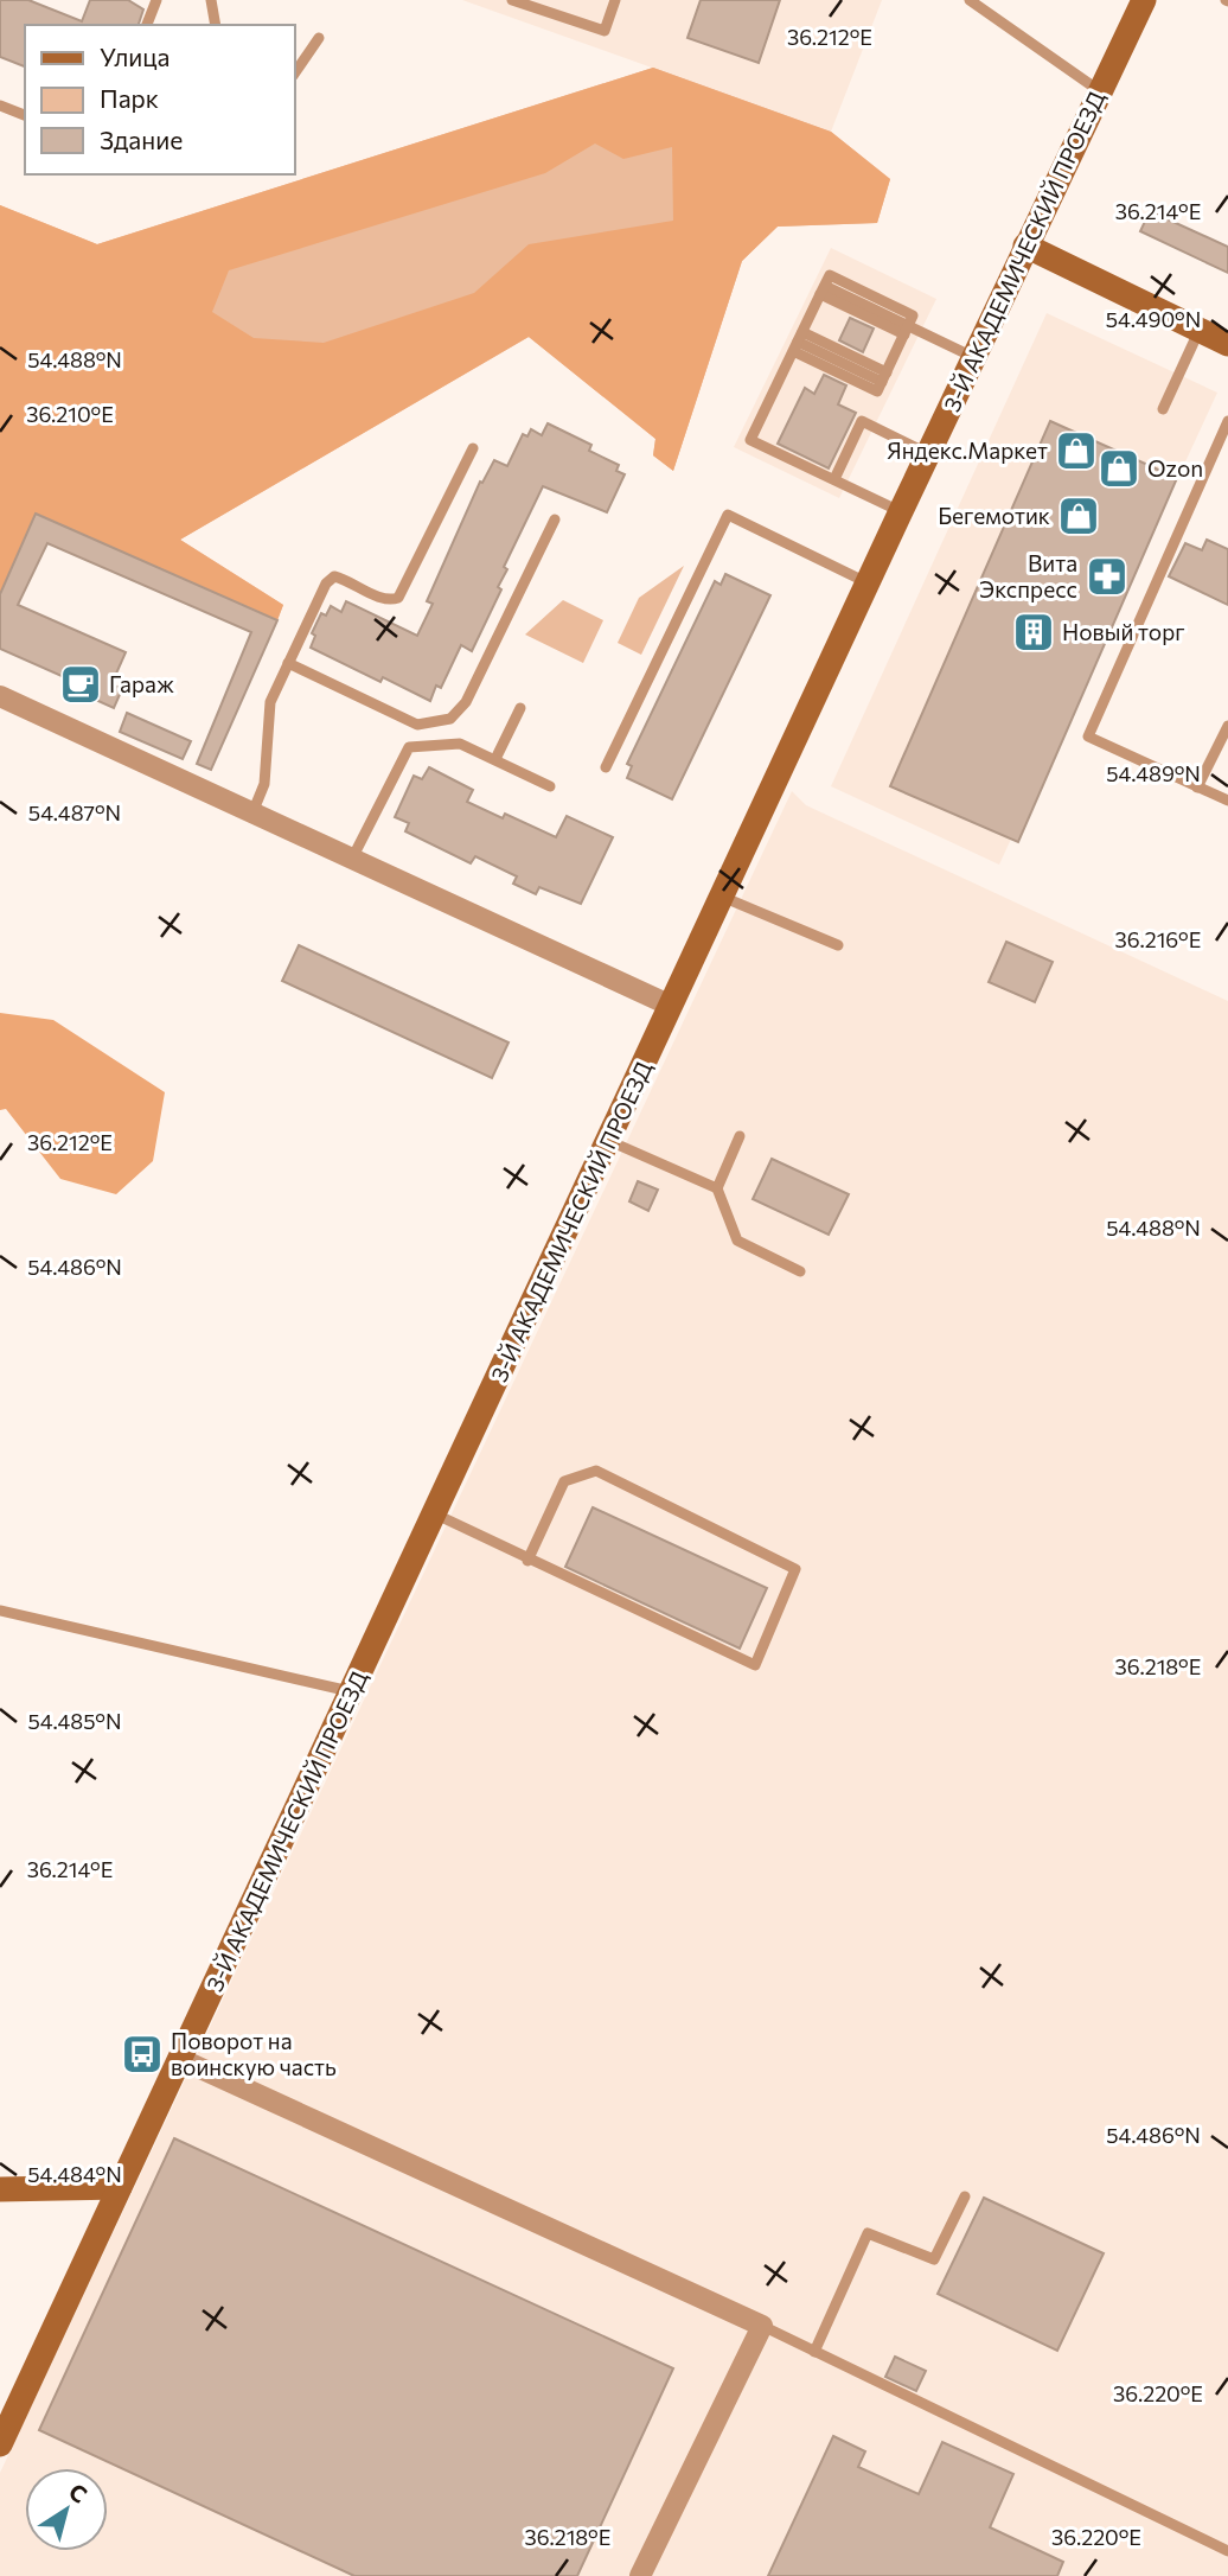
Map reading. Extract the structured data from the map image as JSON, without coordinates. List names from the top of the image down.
{
  "streets": {
    "street": ["3-Й АКАДЕМИЧЕСКИЙ ПРОЕЗД"]
  },
  "places": {
    "shop": ["Яндекс.Маркет", "Ozon", "Бегемотик"],
    "pharmacy": ["Вита Экспресс"],
    "building": ["Новый торг"],
    "cafe": ["Гараж"],
    "bus stop": ["Поворот на воинскую часть"]
  },
  "legend": ["Улица", "Парк", "Здание"],
  "north": "top right",
  "coordinates": [
    "36.212°E",
    "36.214°E",
    "54.490°N",
    "54.488°N",
    "36.210°E",
    "54.489°N",
    "54.487°N",
    "36.216°E",
    "54.486°N",
    "36.218°E",
    "54.485°N",
    "54.484°N",
    "36.220°E"
  ]
}
